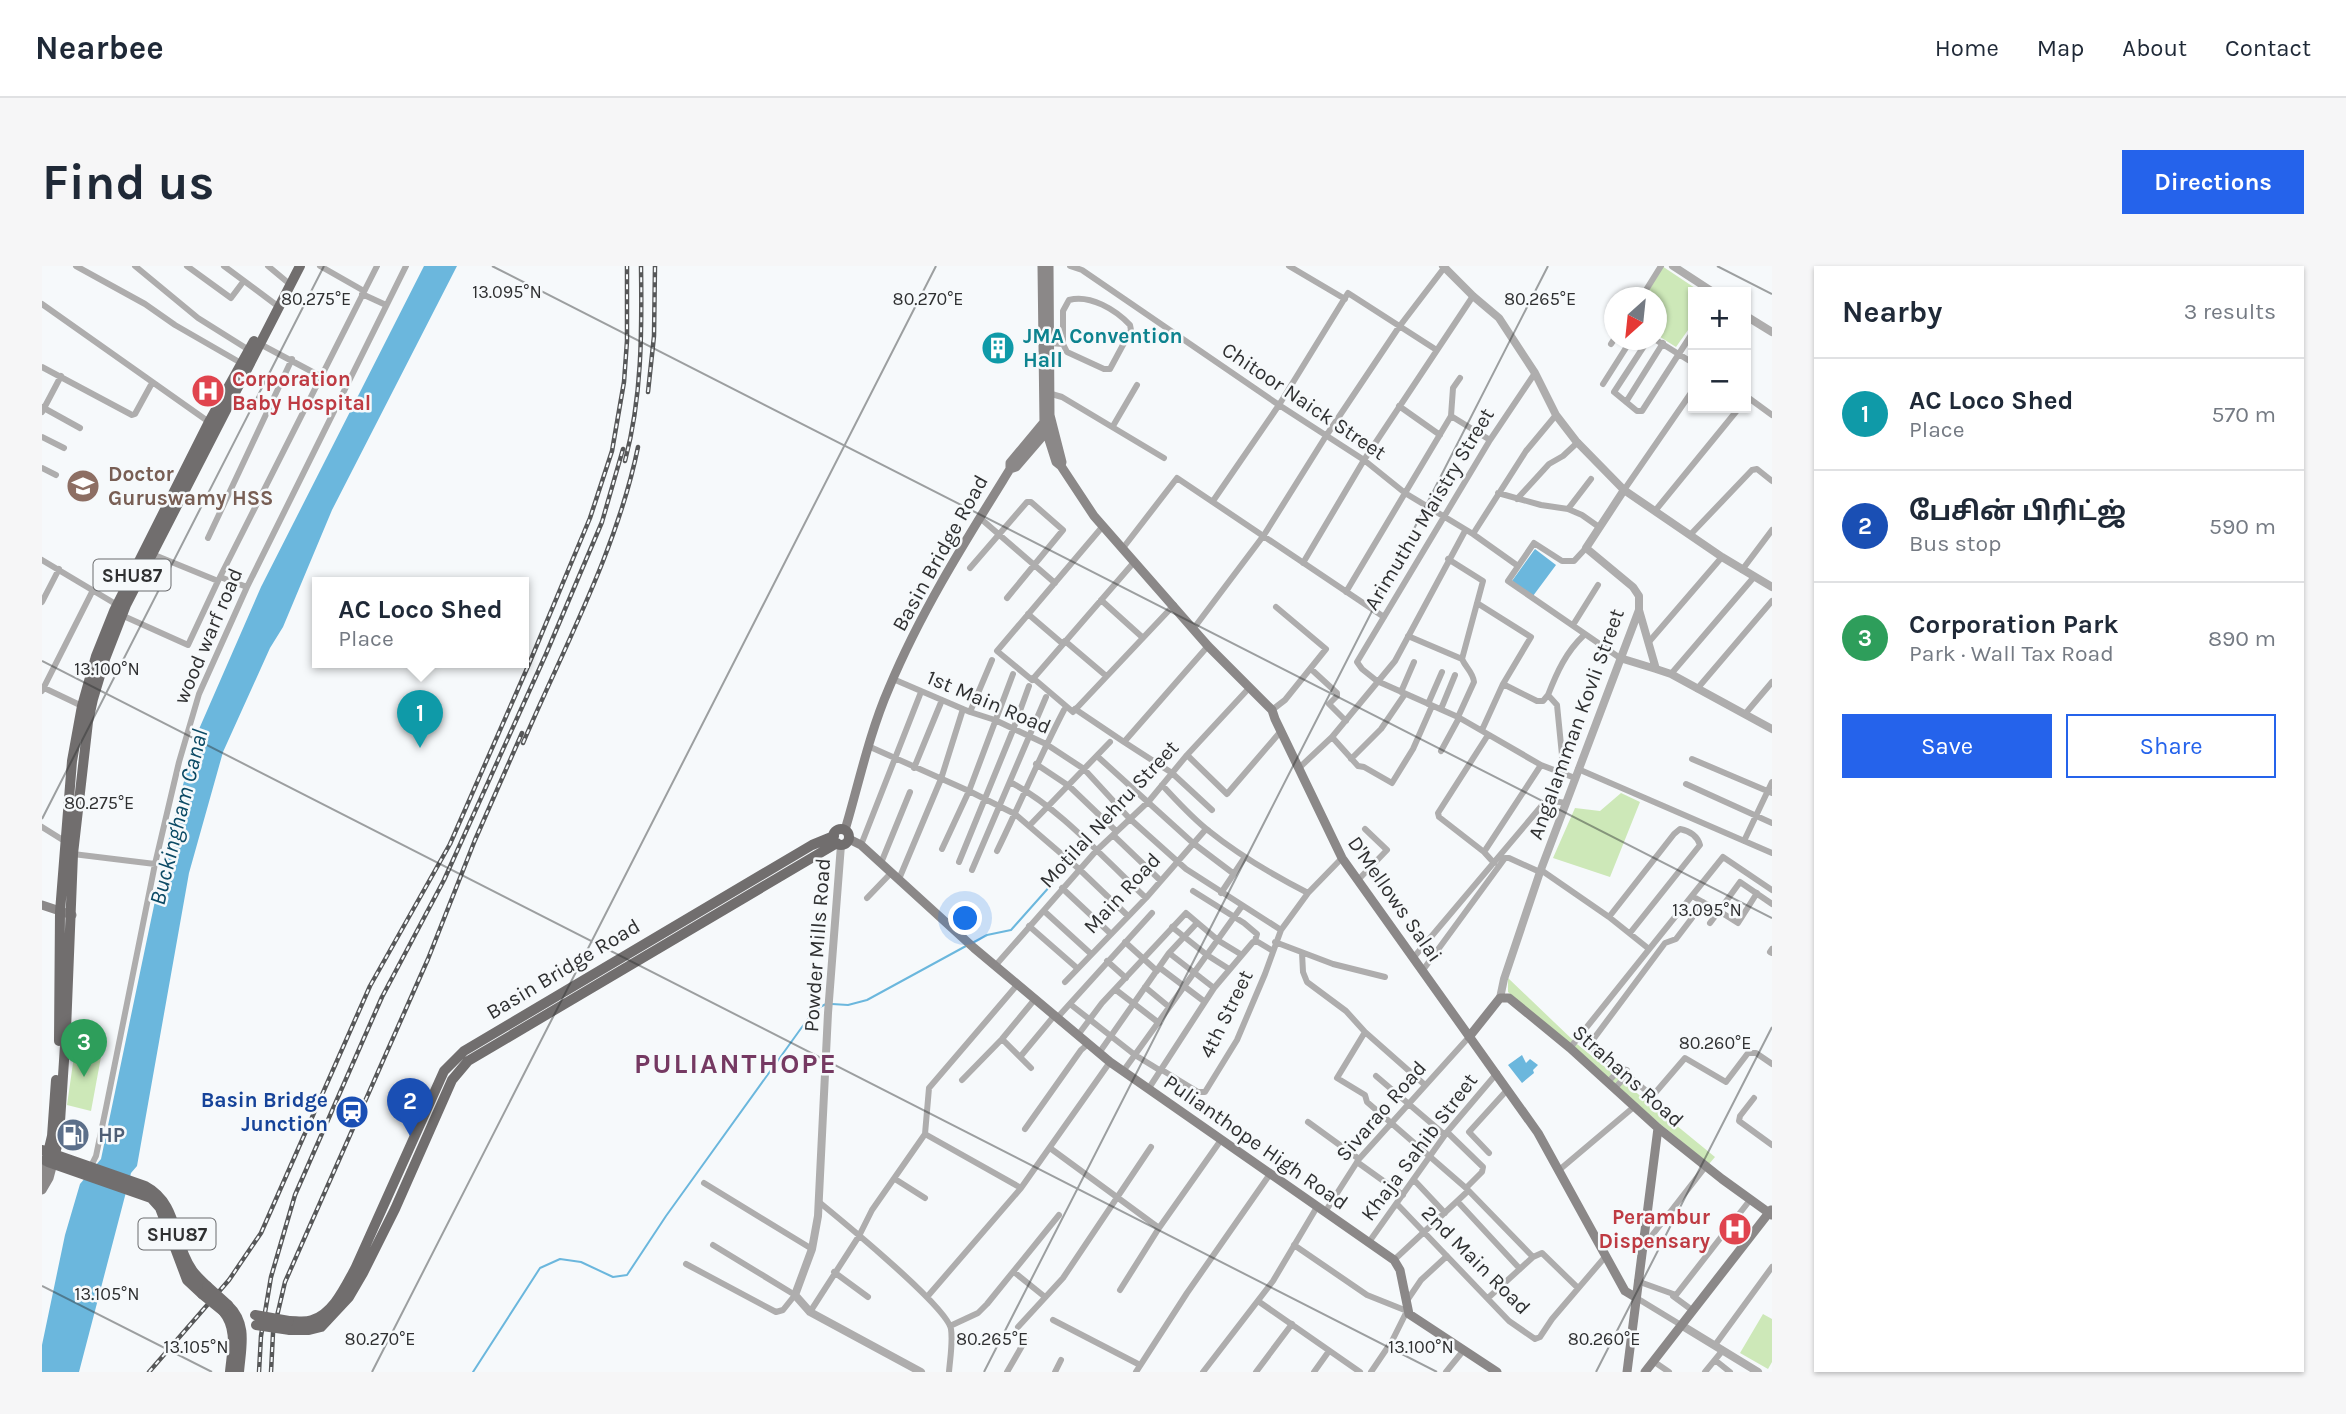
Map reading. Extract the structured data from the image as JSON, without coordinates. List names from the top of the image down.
{
  "streets": {
    "main road": [
      "Basin Bridge Road",
      "SHU87",
      "D'Mellows Salai",
      "Strahans Road",
      "Pulianthope High Road"
    ],
    "street": [
      "Chitoor Naick Street",
      "Arimuthu Maistry Street",
      "wood warf road",
      "1st Main Road",
      "Angalamman Kovli Street",
      "Motilal Nehru Street",
      "Main Road",
      "Powder Mills Road",
      "4th Street",
      "Sivarao Road",
      "Khaja Sahib Street",
      "2nd Main Road"
    ]
  },
  "crossings": [
    ["Chitoor Naick Street", "Arimuthu Maistry Street"],
    ["Basin Bridge Road", "1st Main Road"],
    ["Basin Bridge Road", "D'Mellows Salai"],
    ["Basin Bridge Road", "Powder Mills Road"],
    ["Basin Bridge Road", "Pulianthope High Road"],
    ["SHU87", "wood warf road"],
    ["1st Main Road", "Motilal Nehru Street"],
    ["1st Main Road", "Main Road"],
    ["Angalamman Kovli Street", "Strahans Road"],
    ["Motilal Nehru Street", "D'Mellows Salai"],
    ["Motilal Nehru Street", "Pulianthope High Road"],
    ["D'Mellows Salai", "4th Street"],
    ["D'Mellows Salai", "Sivarao Road"],
    ["D'Mellows Salai", "Khaja Sahib Street"],
    ["Powder Mills Road", "Pulianthope High Road"],
    ["Sivarao Road", "Pulianthope High Road"],
    ["Pulianthope High Road", "Khaja Sahib Street"],
    ["Khaja Sahib Street", "2nd Main Road"]
  ],
  "districts": ["PULIANTHOPE"],
  "water": ["Buckingham Canal"],
  "places": {
    "building": ["JMA Convention Hall"],
    "hospital": ["Corporation Baby Hospital", "Perambur Dispensary"],
    "school or university": ["Doctor Guruswamy HSS"],
    "station": ["Basin Bridge Junction"],
    "fuel station": ["HP"]
  },
  "north": "bottom left",
  "page": {
    "header": "Nearbee",
    "nav": [
      "Home",
      "Map",
      "About",
      "Contact"
    ],
    "buttons": [
      "Directions",
      ["Save", "Share"]
    ],
    "title": "Find us",
    "heading": ["Nearby", "3 results"],
    "map_buttons": ["+", "−"],
    "list": [
      {
        "mark": "1",
        "name": "AC Loco Shed",
        "note": "Place",
        "value": "570 m"
      },
      {
        "mark": "2",
        "name": "பேசின் பிரிட்ஜ்",
        "note": "Bus stop",
        "value": "590 m"
      },
      {
        "mark": "3",
        "name": "Corporation Park",
        "note": "Park · Wall Tax Road",
        "value": "890 m"
      }
    ],
    "popup": ["AC Loco Shed", "Place"],
    "pins": ["1", "3", "2"]
  },
  "coordinates": [
    "13.095°N",
    "80.275°E",
    "80.270°E",
    "80.265°E",
    "13.100°N",
    "80.260°E",
    "13.105°N"
  ]
}
